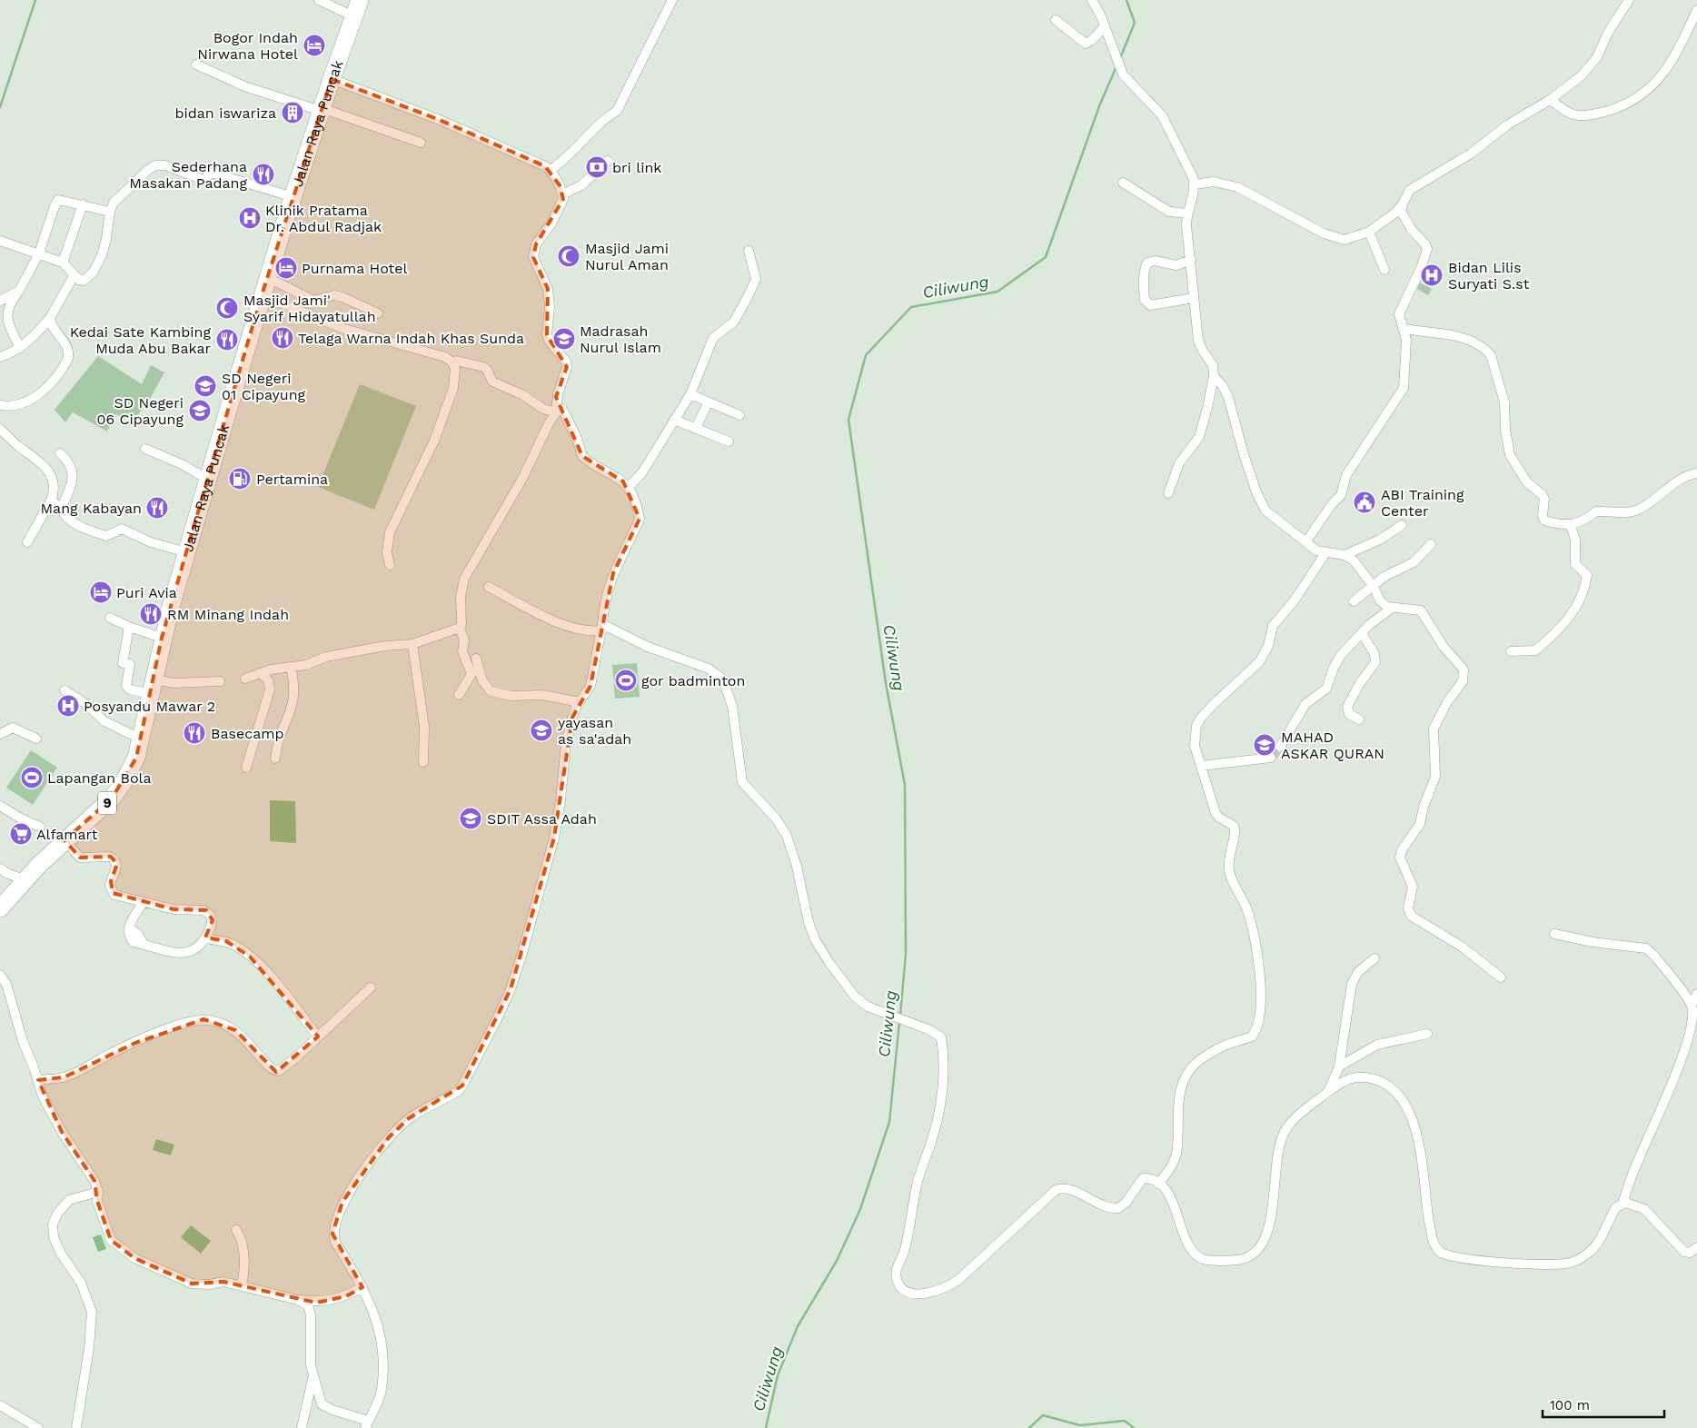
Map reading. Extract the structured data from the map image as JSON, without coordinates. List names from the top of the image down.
{
  "streets": {
    "highway": ["Jalan Raya Puncak", "9"]
  },
  "water": ["Ciliwung"],
  "places": {
    "hotel": ["Bogor Indah Nirwana Hotel", "Purnama Hotel", "Puri Avia"],
    "building": ["bidan iswariza"],
    "bank": ["bri link"],
    "restaurant": [
      "Sederhana Masakan Padang",
      "Telaga Warna Indah Khas Sunda",
      "Kedai Sate Kambing Muda Abu Bakar",
      "Mang Kabayan",
      "RM Minang Indah",
      "Basecamp"
    ],
    "hospital": ["Klinik Pratama Dr. Abdul Radjak", "Bidan Lilis Suryati S.st", "Posyandu Mawar 2"],
    "mosque": ["Masjid Jami Nurul Aman", "Masjid Jami' Syarif Hidayatullah"],
    "school or university": [
      "Madrasah Nurul Islam",
      "SD Negeri 01 Cipayung",
      "SD Negeri 06 Cipayung",
      "yayasan as sa'adah",
      "MAHAD ASKAR QURAN",
      "SDIT Assa Adah"
    ],
    "fuel station": ["Pertamina"],
    "public building": ["ABI Training Center"],
    "sports": ["gor badminton", "Lapangan Bola"],
    "supermarket": ["Alfamart"]
  },
  "scale_bar": "100 m"
}
